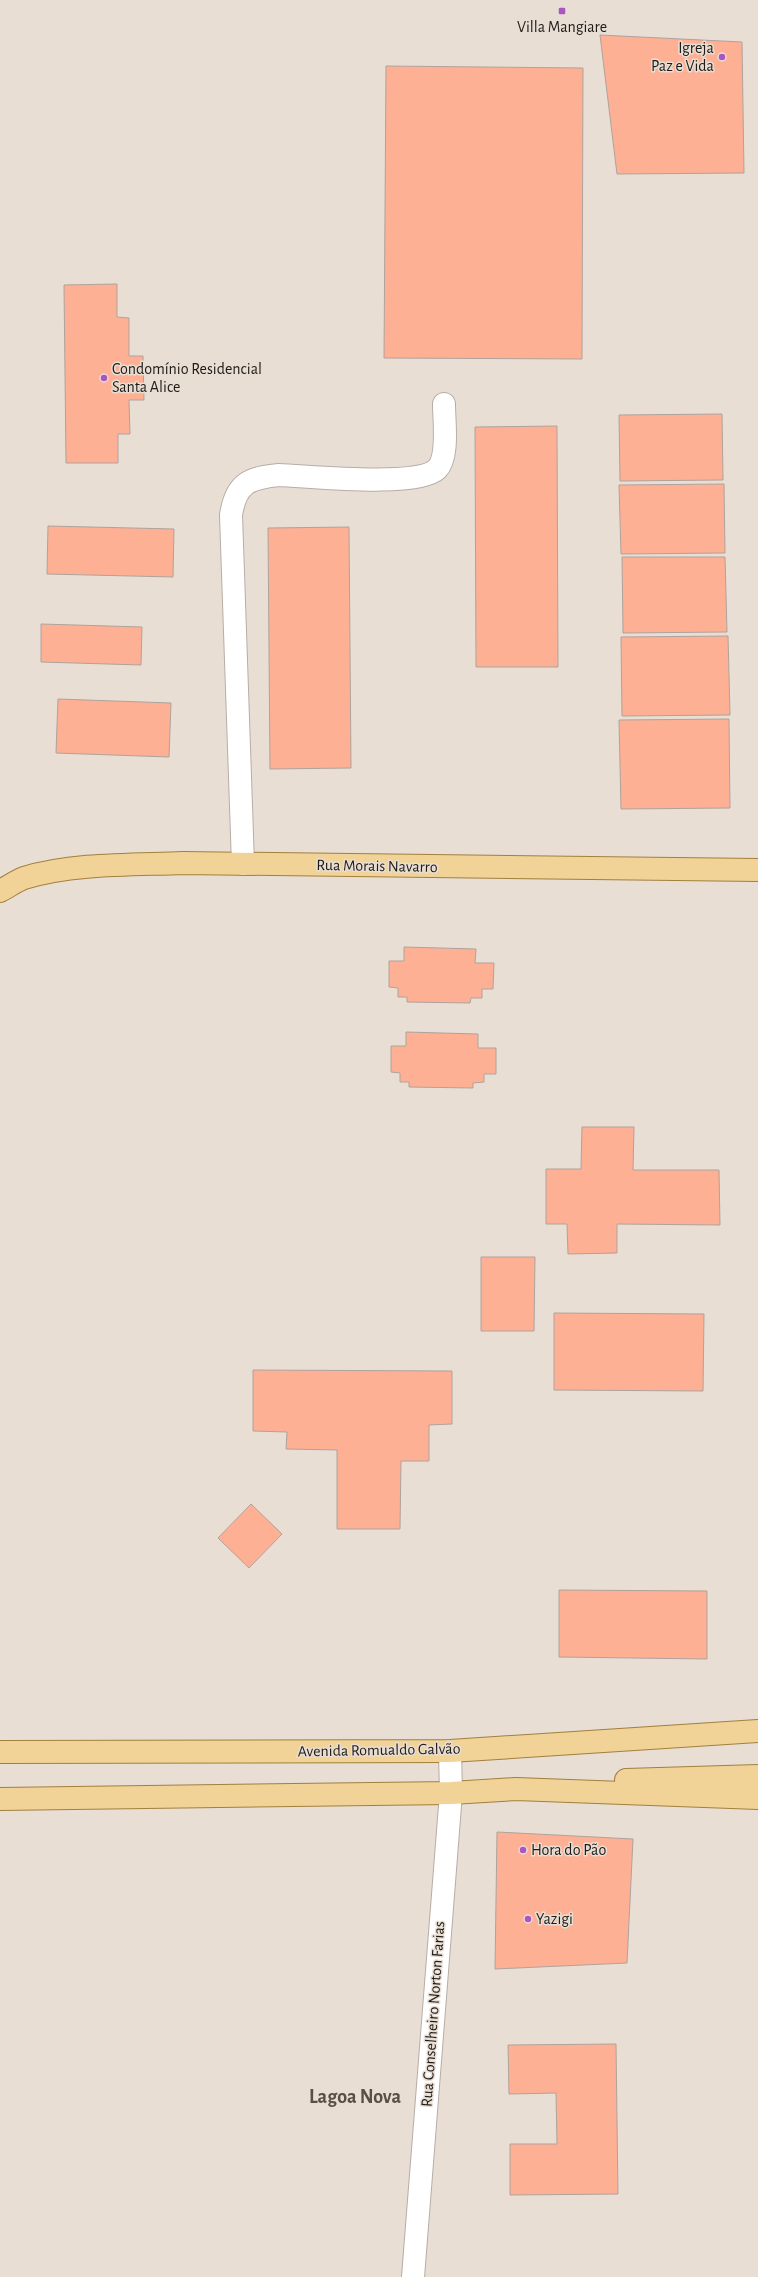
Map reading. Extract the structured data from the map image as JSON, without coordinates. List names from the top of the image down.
{
  "streets": {
    "main road": ["Rua Morais Navarro", "Avenida Romualdo Galvão"],
    "street": ["Rua Conselheiro Norton Farias"]
  },
  "crossings": [
    ["Avenida Romualdo Galvão", "Rua Conselheiro Norton Farias"]
  ],
  "districts": ["Lagoa Nova"],
  "places": {
    "transit": ["Villa Mangiare"],
    "other": [
      "Igreja Paz e Vida",
      "Condomínio Residencial Santa Alice",
      "Hora do Pão",
      "Yazigi"
    ]
  }
}
